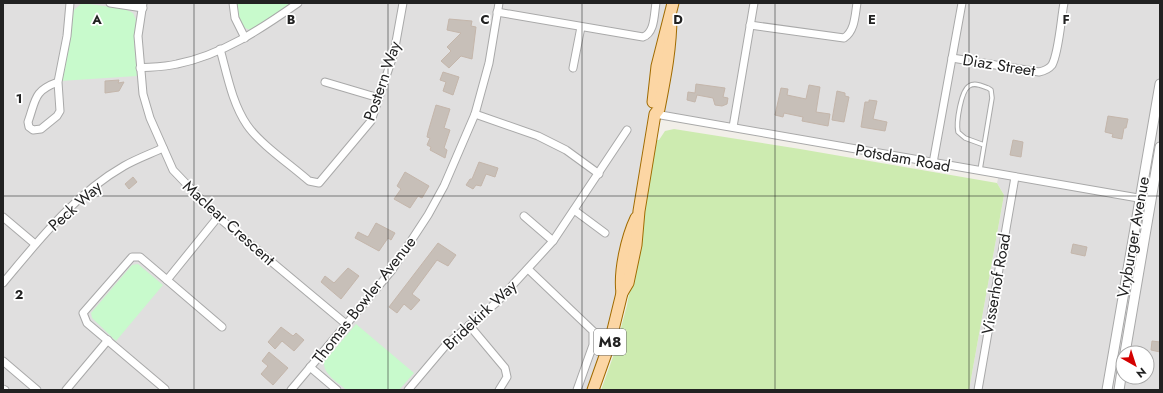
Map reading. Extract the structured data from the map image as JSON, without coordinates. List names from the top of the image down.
{
  "streets": {
    "main road": ["M8"],
    "street": [
      "Diaz Street",
      "Postern Way",
      "Potsdam Road",
      "Peck Way",
      "Maclear Crescent",
      "Vryburger Avenue",
      "Visserhof Road",
      "Thomas Bowler Avenue",
      "Bridekirk Way"
    ]
  },
  "crossings": [
    ["Potsdam Road", "Vryburger Avenue"],
    ["Potsdam Road", "Visserhof Road"],
    ["Potsdam Road", "M8"],
    ["Peck Way", "Maclear Crescent"],
    ["Maclear Crescent", "Thomas Bowler Avenue"]
  ],
  "north": "bottom right",
  "grid": {
    "columns": [
      "A",
      "B",
      "C",
      "D",
      "E",
      "F"
    ],
    "rows": ["1", "2"]
  }
}
